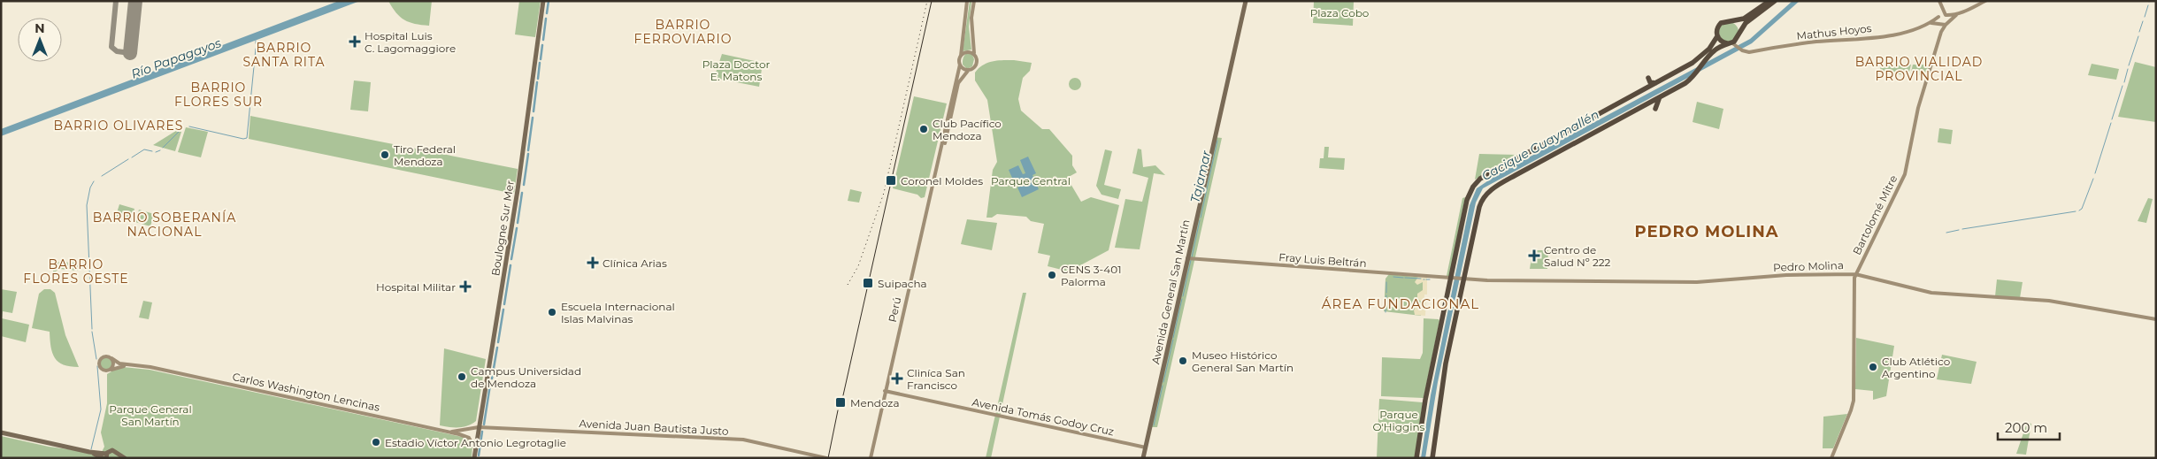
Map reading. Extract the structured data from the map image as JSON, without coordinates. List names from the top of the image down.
{
  "streets": {
    "main road": [
      "Mathus Hoyos",
      "Bartolomé Mitre",
      "Boulogne Sur Mer",
      "Fray Luis Beltrán",
      "Pedro Molina",
      "Avenida General San Martín",
      "Perú",
      "Carlos Washington Lencinas",
      "Avenida Tomás Godoy Cruz",
      "Avenida Juan Bautista Justo"
    ]
  },
  "crossings": [
    ["Mathus Hoyos", "Bartolomé Mitre"],
    ["Bartolomé Mitre", "Pedro Molina"],
    ["Boulogne Sur Mer", "Carlos Washington Lencinas"],
    ["Boulogne Sur Mer", "Avenida Juan Bautista Justo"],
    ["Fray Luis Beltrán", "Pedro Molina"],
    ["Fray Luis Beltrán", "Avenida General San Martín"],
    ["Avenida General San Martín", "Avenida Tomás Godoy Cruz"],
    ["Perú", "Avenida Tomás Godoy Cruz"],
    ["Carlos Washington Lencinas", "Avenida Juan Bautista Justo"]
  ],
  "districts": [
    "BARRIO FERROVIARIO",
    "BARRIO SANTA RITA",
    "BARRIO VIALIDAD PROVINCIAL",
    "BARRIO FLORES SUR",
    "BARRIO OLIVARES",
    "BARRIO SOBERANÍA NACIONAL",
    "PEDRO MOLINA",
    "BARRIO FLORES OESTE",
    "ÁREA FUNDACIONAL"
  ],
  "water": ["Río Papagayos", "Cacique Guaymallén", "Tajamar"],
  "parks": [
    "Plaza Cobo",
    "Plaza Doctor E. Matons",
    "Parque Central",
    "Parque General San Martín",
    "Parque O'Higgins"
  ],
  "places": {
    "health": [
      "Hospital Luis C. Lagomaggiore",
      "Centro de Salud Nº 222",
      "Clínica Arias",
      "Hospital Militar",
      "Cliníca San Francisco"
    ],
    "other": [
      "Club Pacífico Mendoza",
      "Tiro Federal Mendoza",
      "CENS 3-401 Palorma",
      "Escuela Internacional Islas Malvinas",
      "Museo Histórico General San Martín",
      "Club Atlético Argentino",
      "Campus Universidad de Mendoza",
      "Estadio Víctor Antonio Legrotaglie"
    ],
    "transit": ["Coronel Moldes", "Suipacha", "Mendoza"]
  },
  "scale_bar": "200 m",
  "north": "top"
}
